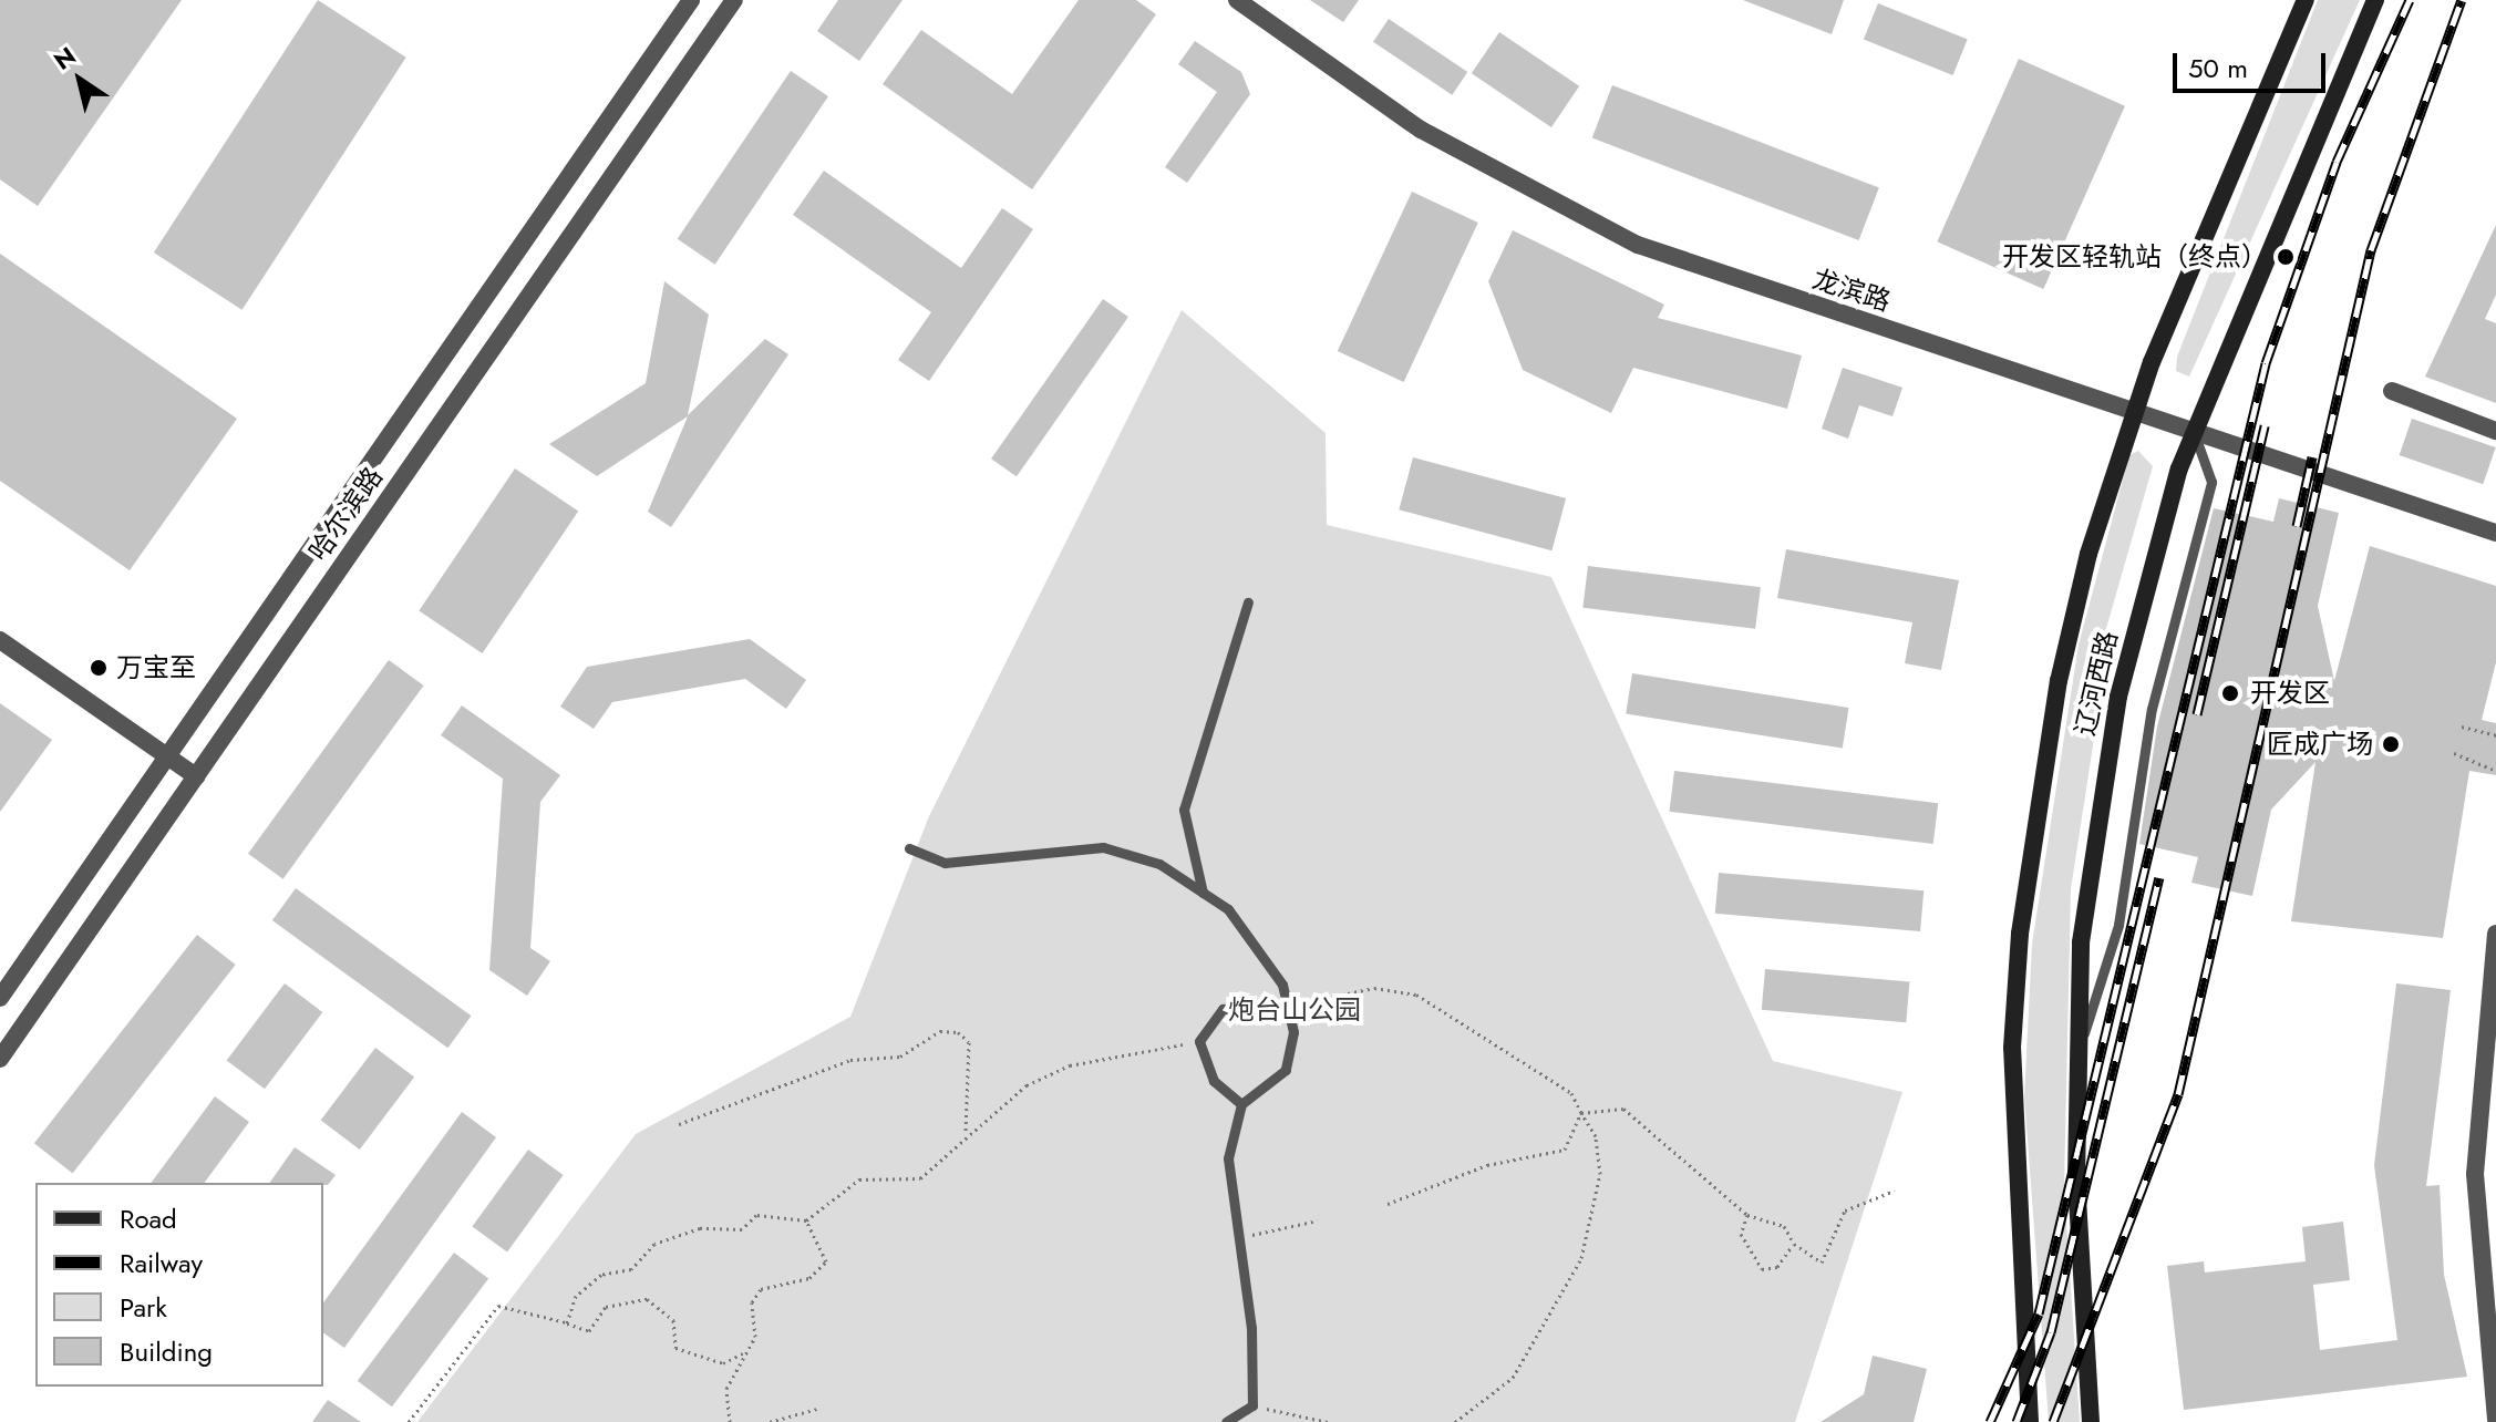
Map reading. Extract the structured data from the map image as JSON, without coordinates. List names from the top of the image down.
{
  "streets": {
    "main road": ["辽河西路"],
    "street": ["龙滨路", "哈尔滨路"]
  },
  "crossings": [
    ["龙滨路", "辽河西路"]
  ],
  "parks": ["炮台山公园"],
  "places": [
    "开发区轻轨站（终点）",
    "万宝至",
    "开发区",
    "匠成广场"
  ],
  "legend": [
    "Road",
    "Railway",
    "Park",
    "Building"
  ],
  "scale_bar": "50 m",
  "north": "top left"
}
